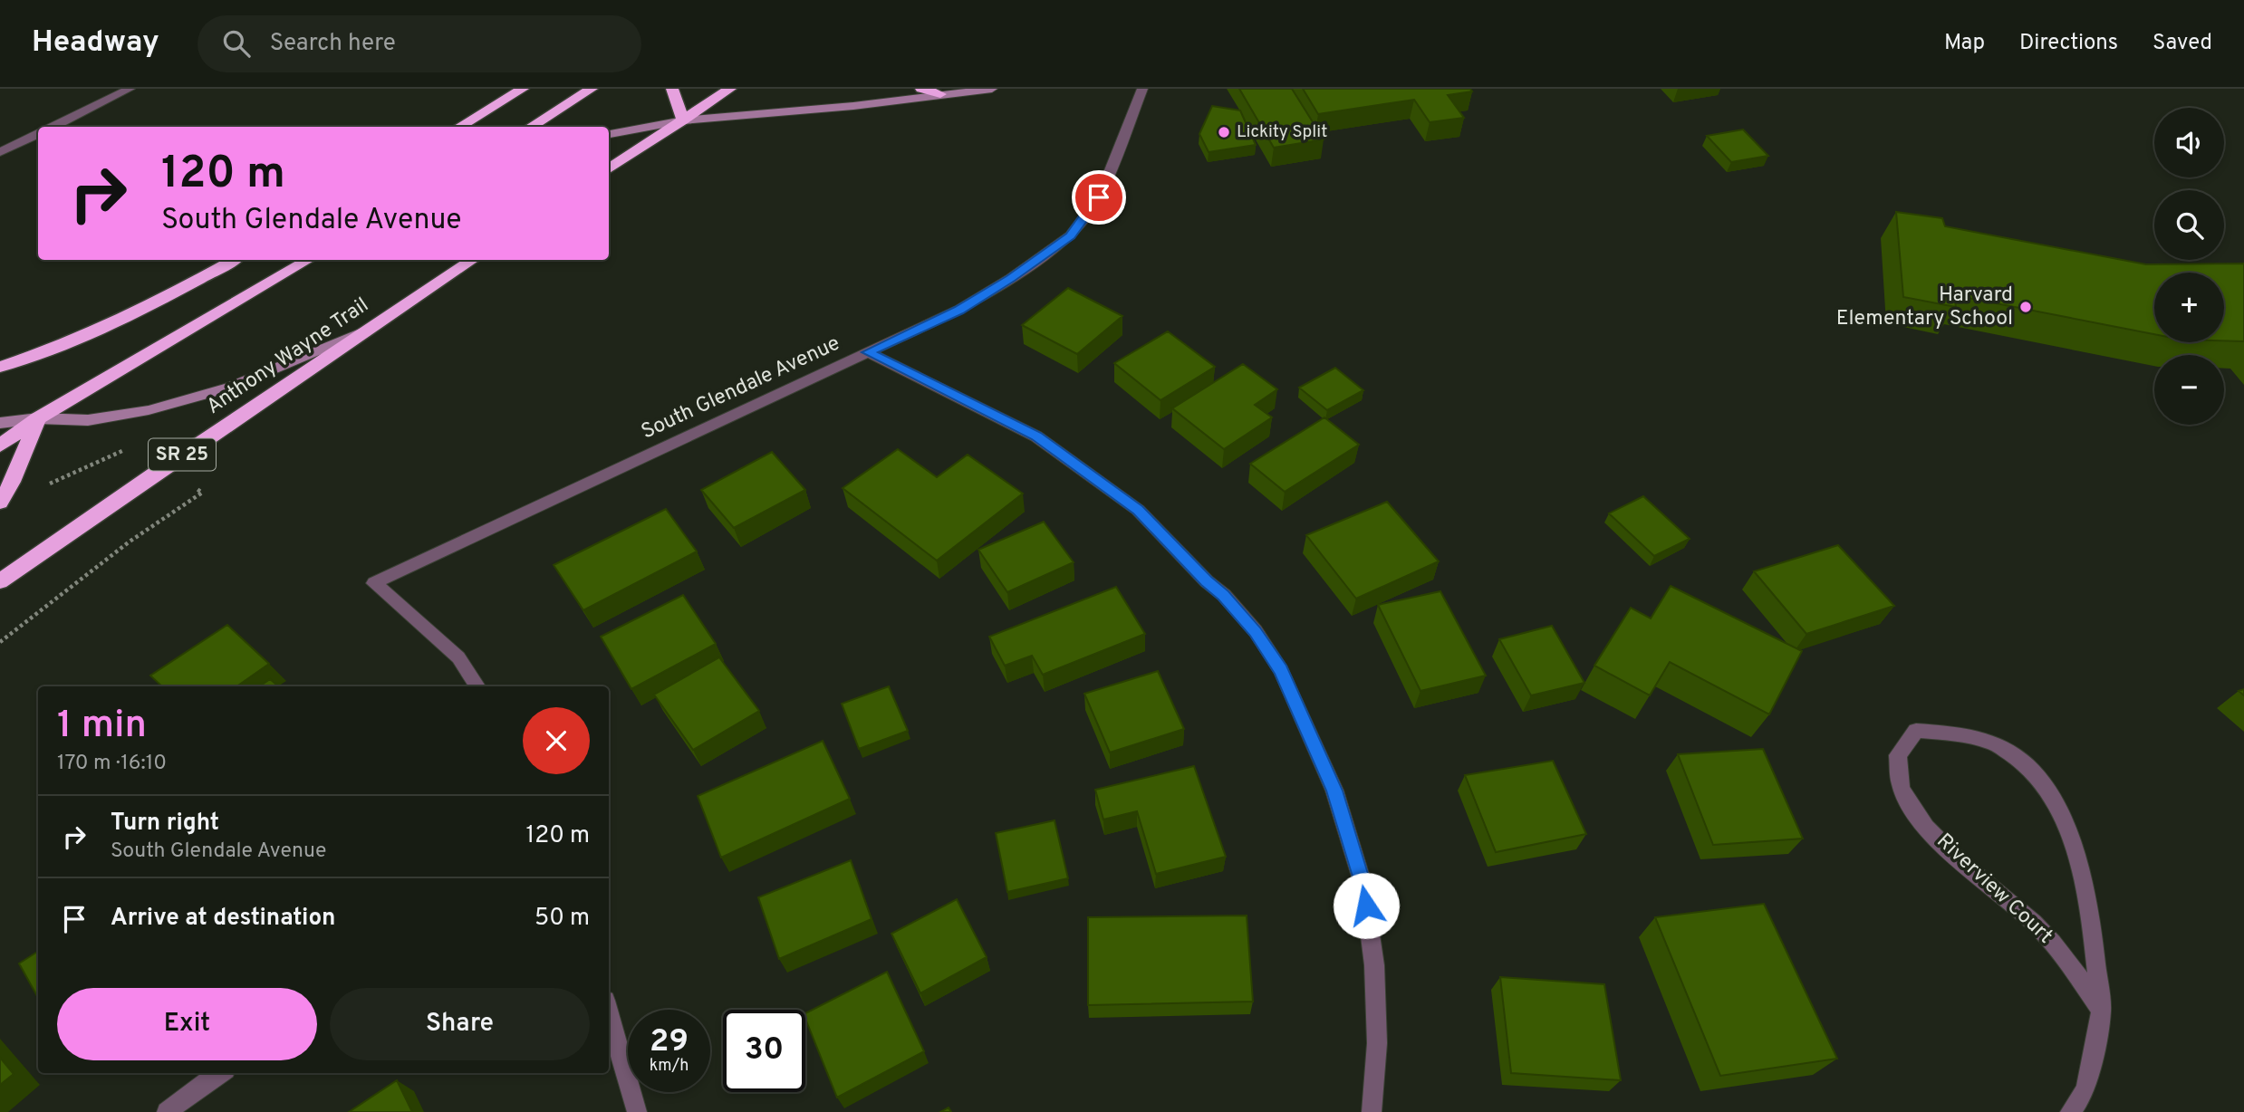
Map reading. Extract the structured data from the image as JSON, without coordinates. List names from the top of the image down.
{
  "streets": {
    "highway": ["Anthony Wayne Trail", "SR 25"],
    "street": ["South Glendale Avenue", "Riverview Court"]
  },
  "places": ["Lickity Split", "Harvard Elementary School"],
  "page": {
    "header": "Headway",
    "search": "Search here",
    "nav": ["Map", "Directions", "Saved"],
    "map_buttons": ["+", "−"],
    "turn": ["120 m", "South Glendale Avenue"],
    "heading": ["1 min", "170 m · 16:10"],
    "list": [
      {
        "name": "Turn right",
        "note": "South Glendale Avenue",
        "value": "120 m"
      },
      {
        "name": "Arrive at destination",
        "value": "50 m"
      }
    ],
    "buttons": ["Exit", "Share"],
    "speed": "29 km/h",
    "limit": "30"
  }
}
